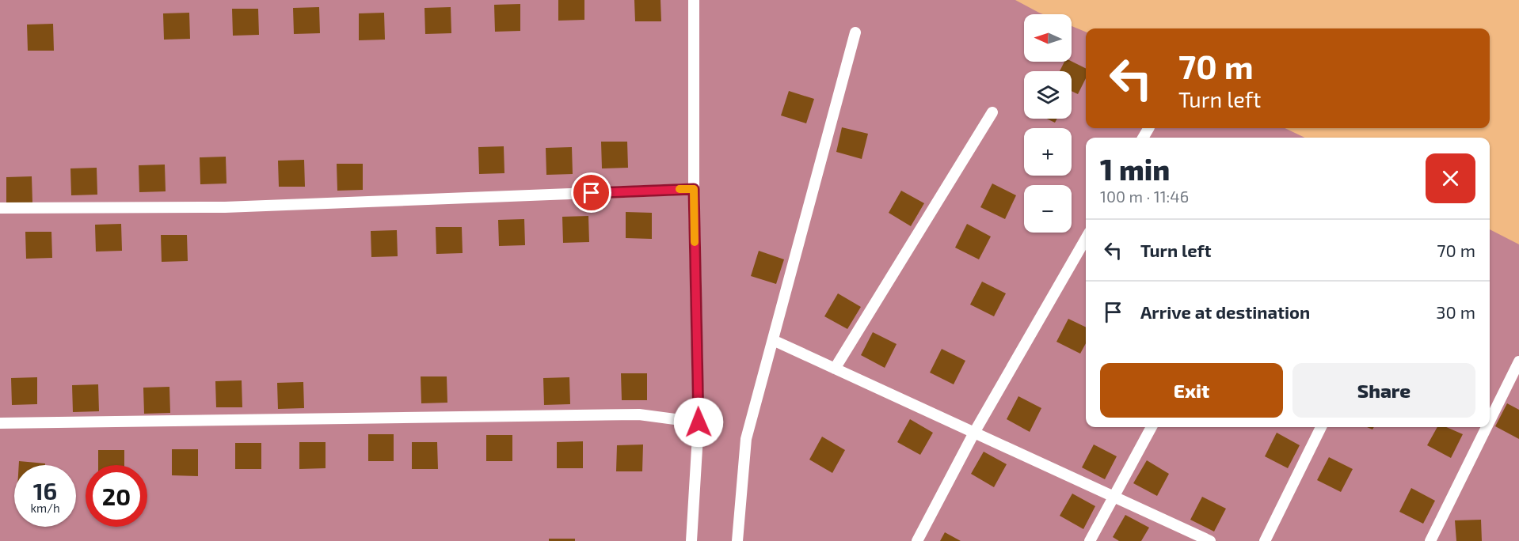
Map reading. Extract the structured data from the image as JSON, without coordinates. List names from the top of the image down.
{
  "north": "left",
  "page": {
    "map_buttons": ["+", "−"],
    "turn": ["70 m", "Turn left"],
    "heading": ["1 min", "100 m · 11:46"],
    "list": [
      {
        "name": "Turn left",
        "value": "70 m"
      },
      {
        "name": "Arrive at destination",
        "value": "30 m"
      }
    ],
    "buttons": ["Exit", "Share"],
    "speed": "16 km/h",
    "limit": "20"
  }
}
